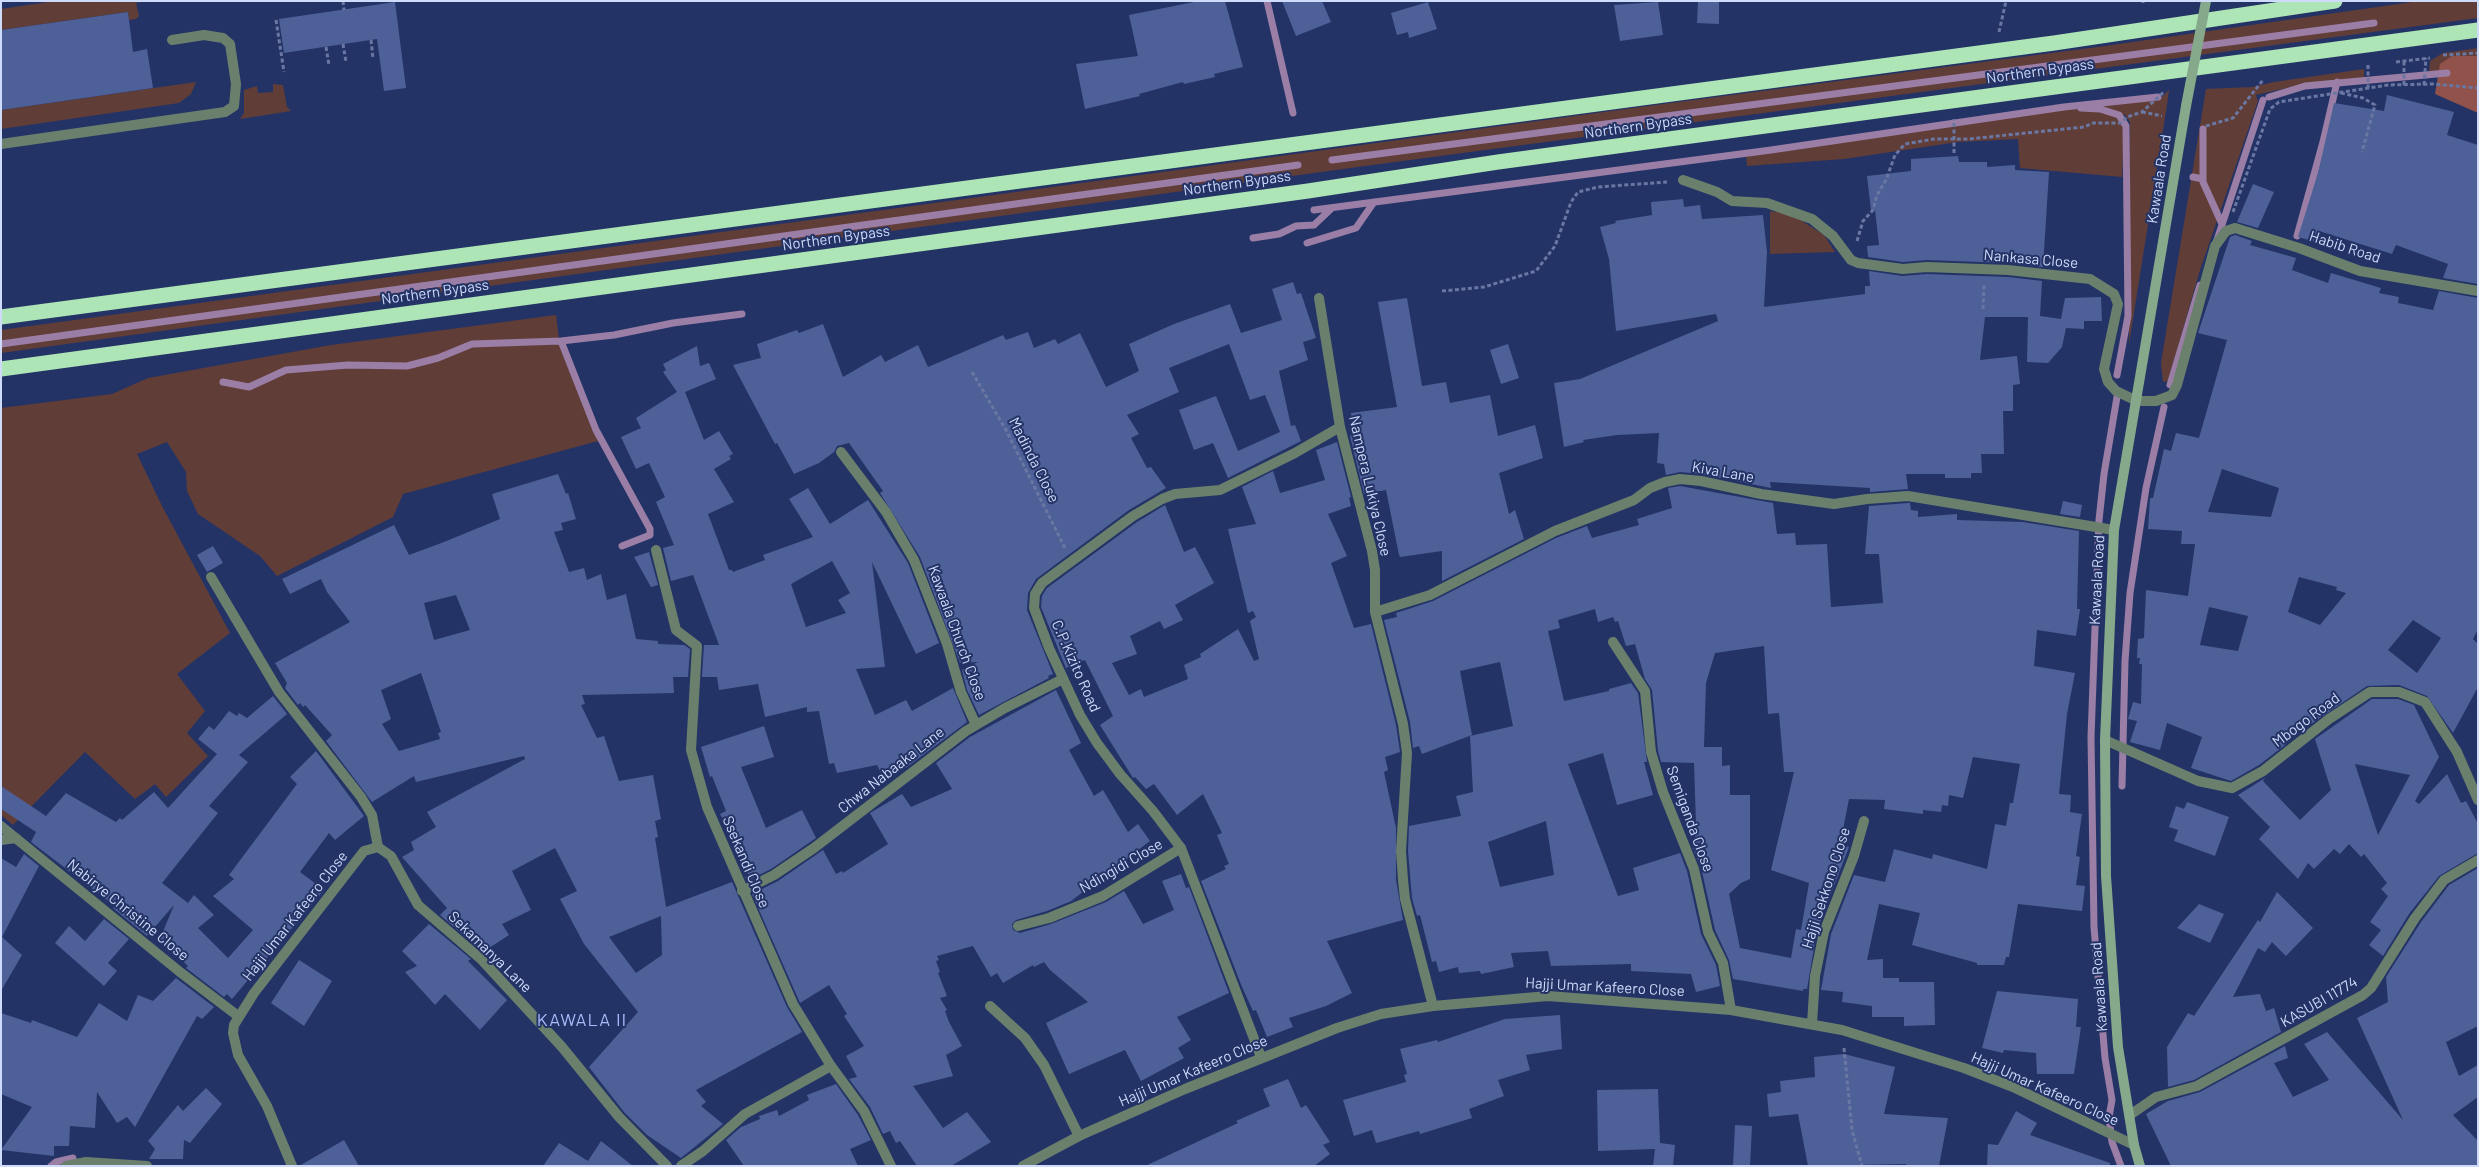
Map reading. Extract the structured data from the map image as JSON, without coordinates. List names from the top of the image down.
{
  "streets": {
    "highway": ["Northern Bypass"],
    "street": [
      "Kawaala Road",
      "Habib Road",
      "Nankasa Close",
      "Kiva Lane",
      "Nampera Lukiya Close",
      "Kawaala Church Close",
      "C.P.Kizito Road",
      "Mbogo Road",
      "Chwa Nabaaka Lane",
      "Semiganda Close",
      "Ssekandi Close",
      "Ndingidi Close",
      "Hajji Sekkono Close",
      "Nabirye Christine Close",
      "Hajji Umar Kafeero Close",
      "Sekamanya Lane",
      "KASUBI 11774"
    ],
    "path": ["Madinda Close"]
  },
  "crossings": [
    ["Kawaala Road", "Nankasa Close"],
    ["Kawaala Road", "Kiva Lane"],
    ["Kawaala Road", "Mbogo Road"],
    ["Kawaala Road", "Hajji Umar Kafeero Close"],
    ["Kawaala Road", "KASUBI 11774"],
    ["Madinda Close", "C.P.Kizito Road"],
    ["Kiva Lane", "Nampera Lukiya Close"],
    ["Nampera Lukiya Close", "C.P.Kizito Road"],
    ["Nampera Lukiya Close", "Hajji Umar Kafeero Close"],
    ["Kawaala Church Close", "Chwa Nabaaka Lane"],
    ["C.P.Kizito Road", "Chwa Nabaaka Lane"],
    ["C.P.Kizito Road", "Ndingidi Close"],
    ["C.P.Kizito Road", "Hajji Umar Kafeero Close"],
    ["Chwa Nabaaka Lane", "Ssekandi Close"],
    ["Semiganda Close", "Hajji Umar Kafeero Close"],
    ["Hajji Sekkono Close", "Hajji Umar Kafeero Close"],
    ["Nabirye Christine Close", "Hajji Umar Kafeero Close"],
    ["Hajji Umar Kafeero Close", "Sekamanya Lane"]
  ],
  "districts": ["KAWALA II"]
}
